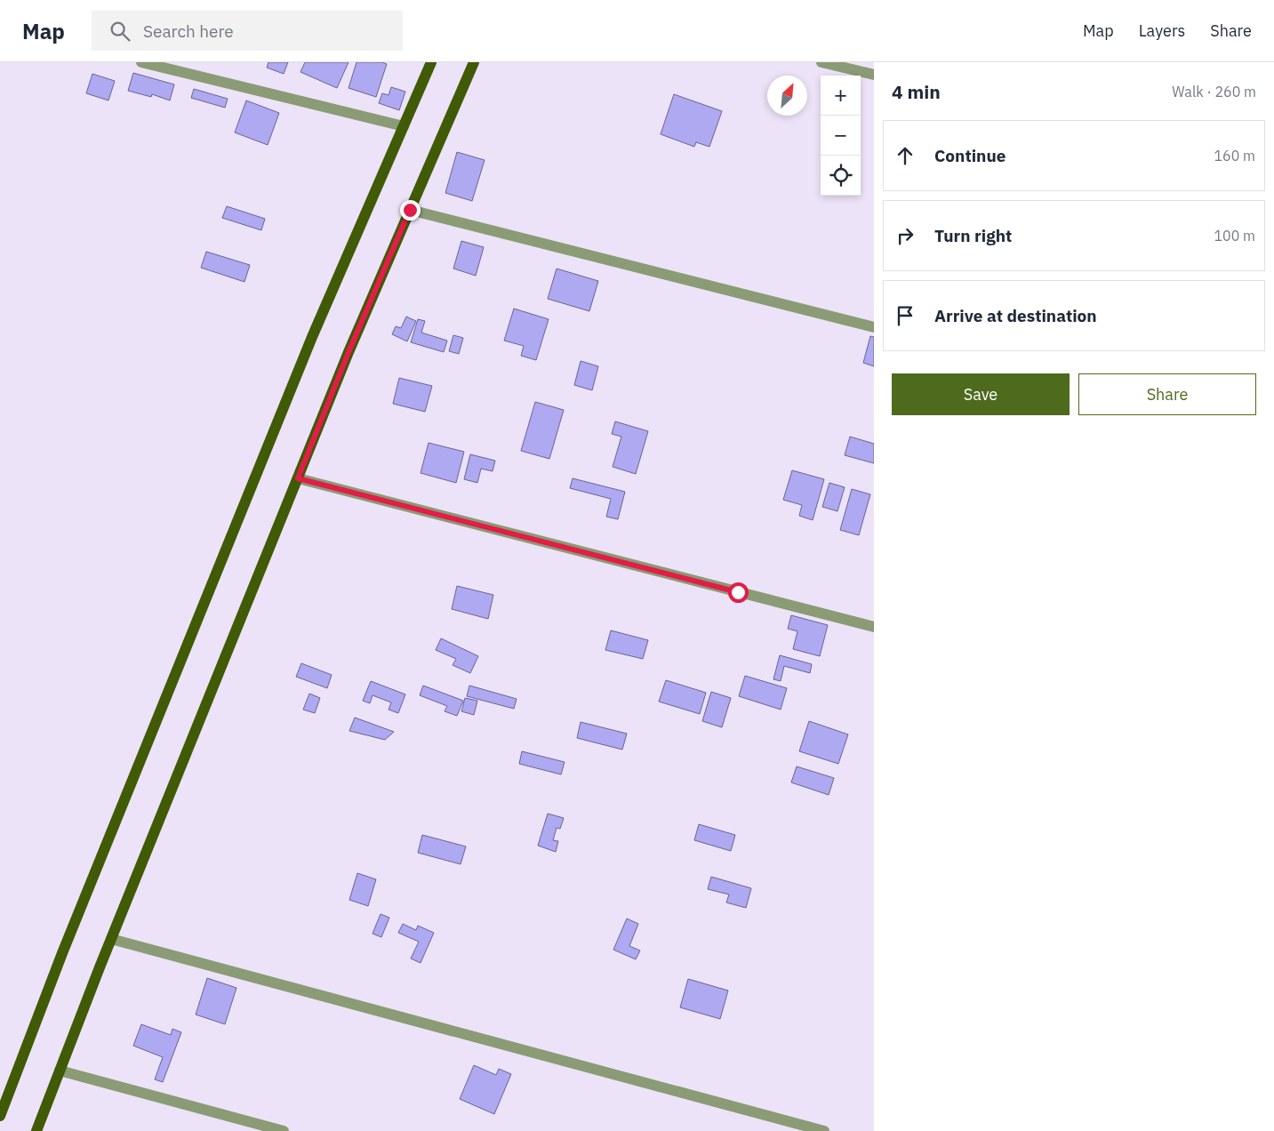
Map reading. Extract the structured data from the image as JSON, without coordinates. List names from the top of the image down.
{
  "north": "top right",
  "page": {
    "header": "Map",
    "search": "Search here",
    "nav": ["Map", "Layers", "Share"],
    "heading": ["4 min", "Walk · 260 m"],
    "map_buttons": ["+", "−"],
    "list": [
      ["Continue", "160 m"],
      ["Turn right", "100 m"],
      "Arrive at destination"
    ],
    "buttons": ["Save", "Share"]
  }
}
